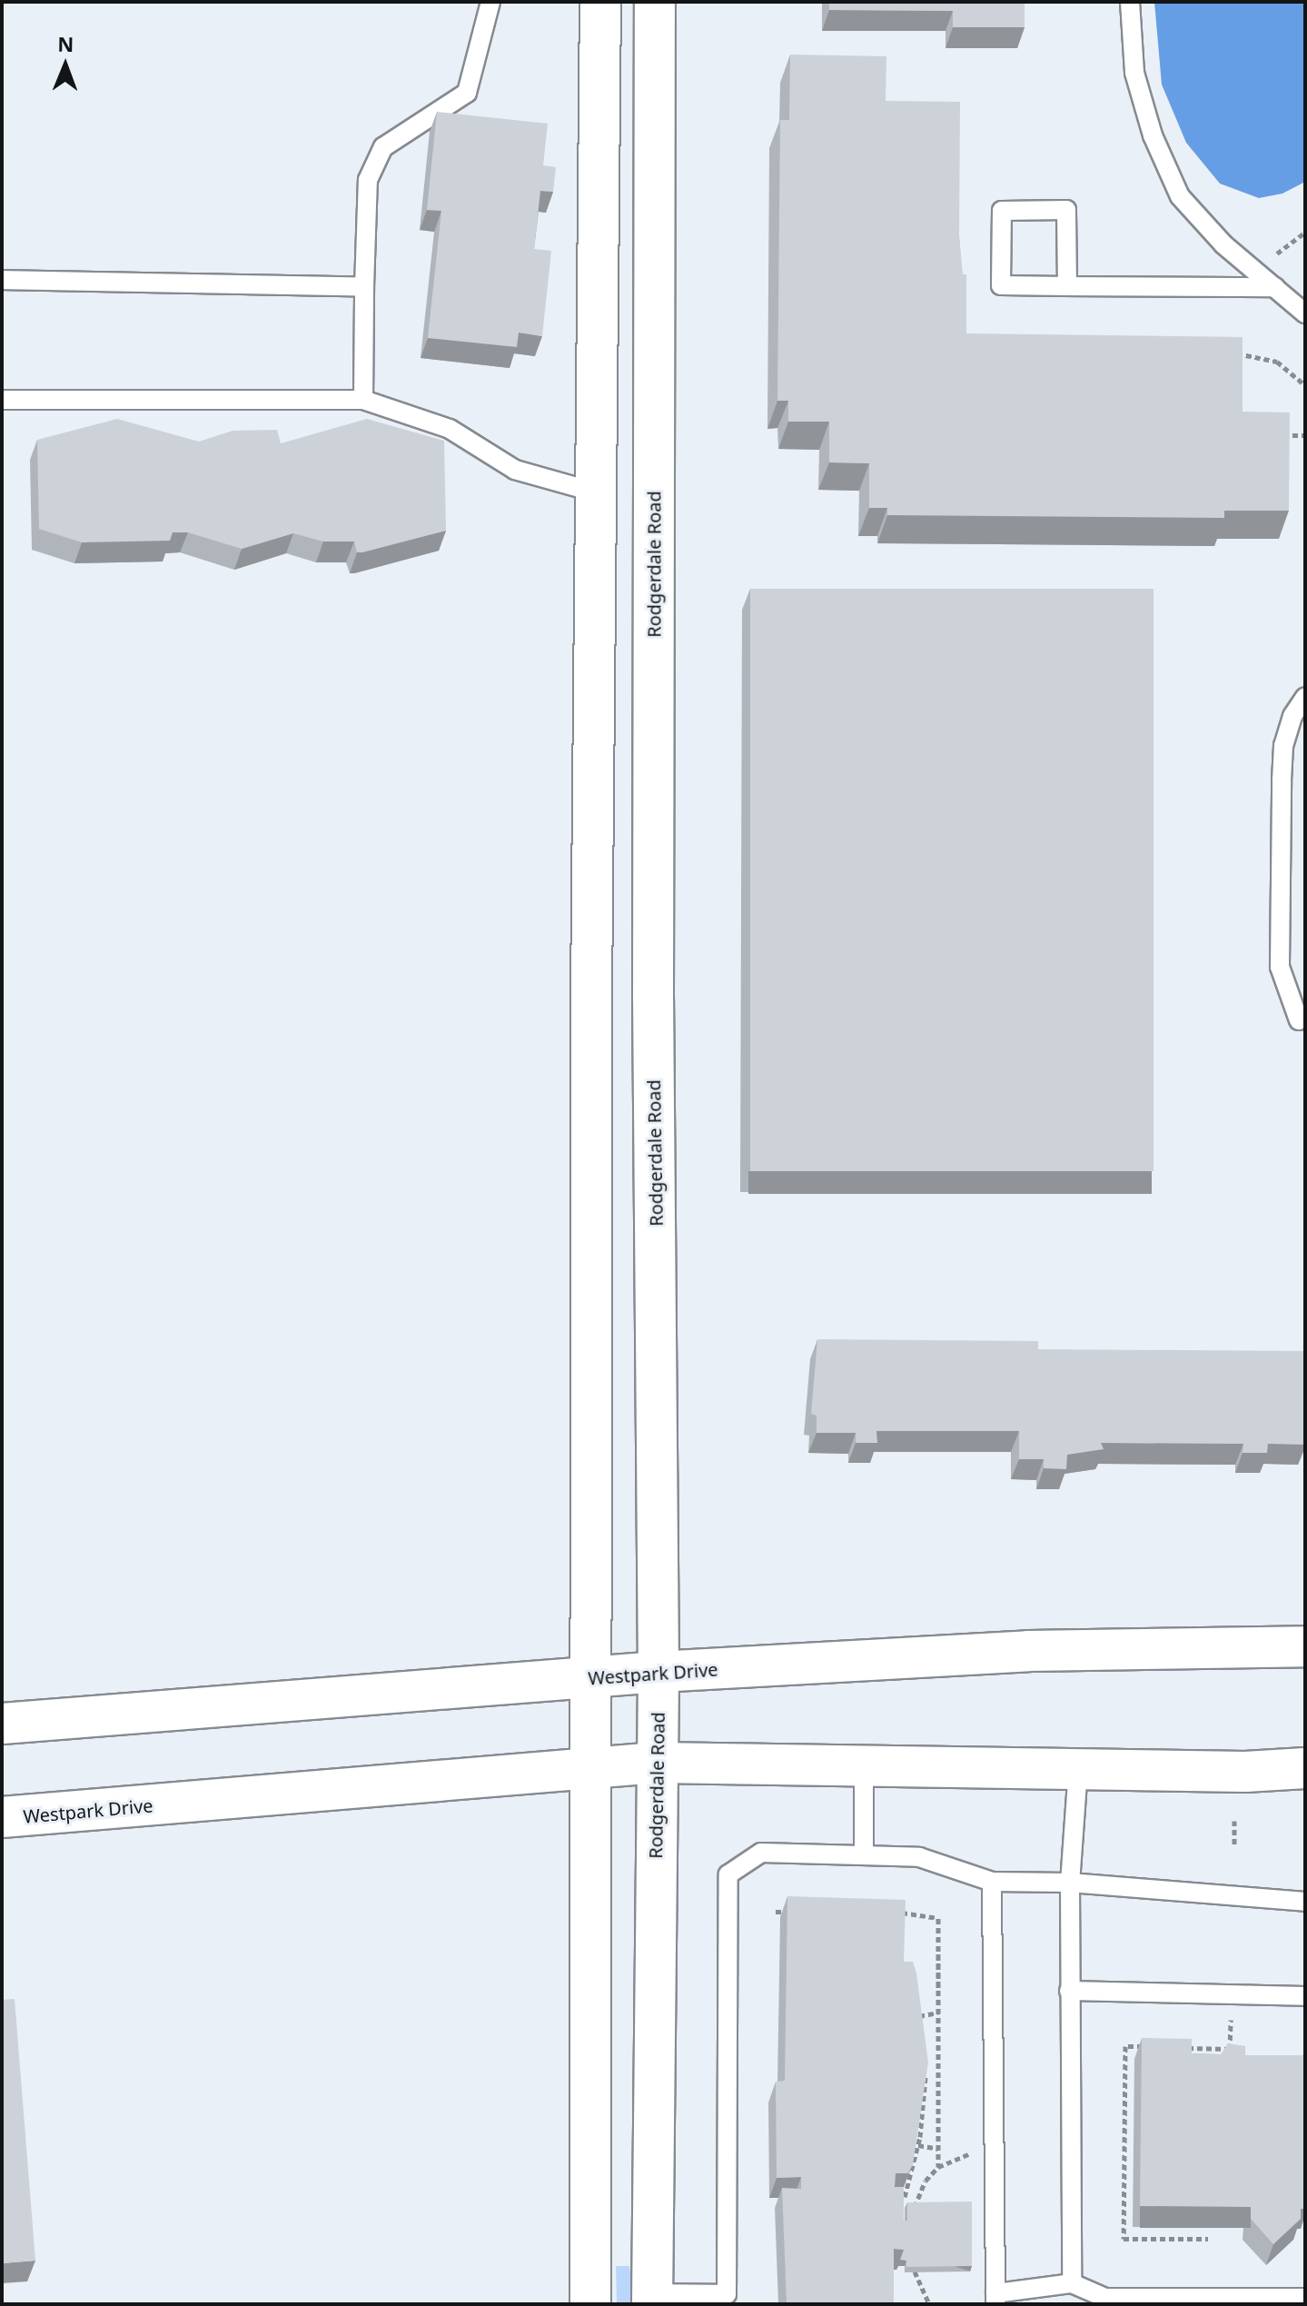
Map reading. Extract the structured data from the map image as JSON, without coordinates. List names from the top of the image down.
{
  "streets": {
    "street": ["Rodgerdale Road", "Westpark Drive"]
  },
  "crossings": [
    ["Rodgerdale Road", "Westpark Drive"]
  ],
  "north": "top"
}
